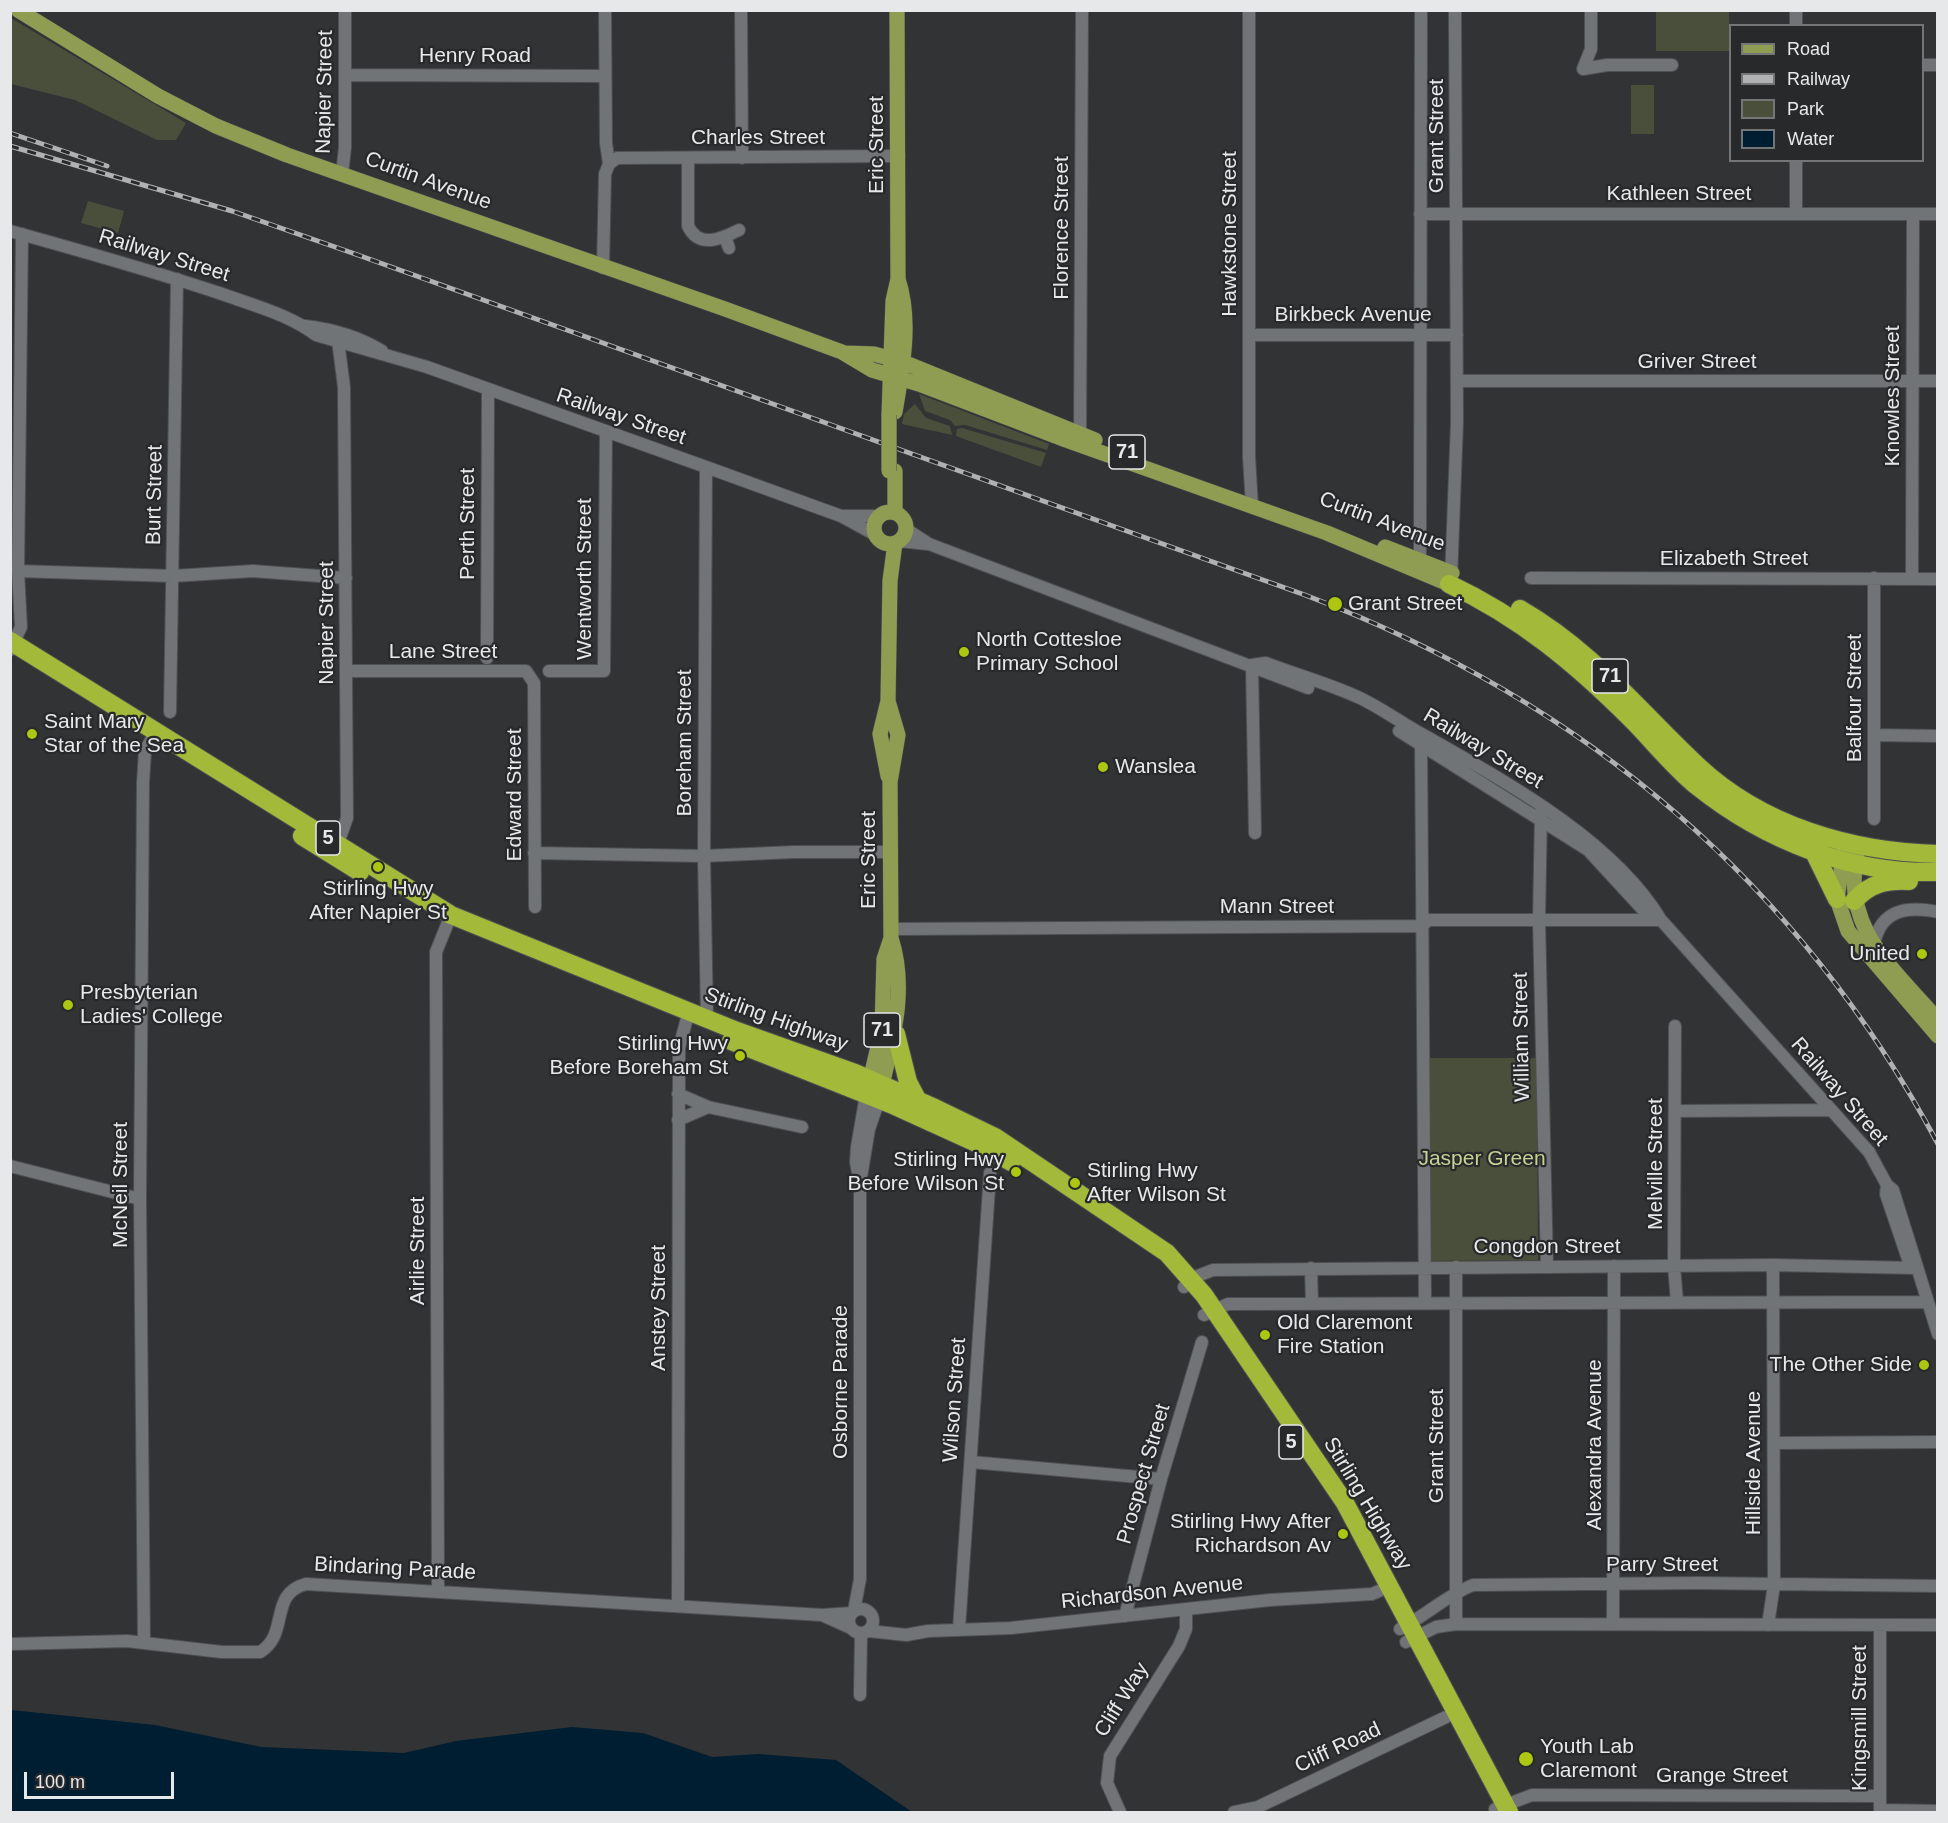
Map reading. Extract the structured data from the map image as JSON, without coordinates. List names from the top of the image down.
{
  "streets": {
    "highway": [
      "Curtin Avenue",
      "71",
      "5",
      "Stirling Highway"
    ],
    "main road": ["Eric Street"],
    "street": [
      "Henry Road",
      "Napier Street",
      "Grant Street",
      "Charles Street",
      "Kathleen Street",
      "Florence Street",
      "Hawkstone Street",
      "Railway Street",
      "Birkbeck Avenue",
      "Griver Street",
      "Knowles Street",
      "Burt Street",
      "Perth Street",
      "Elizabeth Street",
      "Wentworth Street",
      "Lane Street",
      "Balfour Street",
      "Boreham Street",
      "Edward Street",
      "Mann Street",
      "William Street",
      "Melville Street",
      "McNeil Street",
      "Congdon Street",
      "Airlie Street",
      "Anstey Street",
      "Osborne Parade",
      "Wilson Street",
      "Alexandra Avenue",
      "Hillside Avenue",
      "Prospect Street",
      "Parry Street",
      "Bindaring Parade",
      "Richardson Avenue",
      "Cliff Way",
      "Kingsmill Street",
      "Cliff Road",
      "Grange Street"
    ]
  },
  "crossings": [
    ["Henry Road", "Napier Street"],
    ["Napier Street", "Curtin Avenue"],
    ["Napier Street", "Railway Street"],
    ["Napier Street", "Lane Street"],
    ["Napier Street", "Stirling Highway"],
    ["Grant Street", "Curtin Avenue"],
    ["Grant Street", "Kathleen Street"],
    ["Grant Street", "Birkbeck Avenue"],
    ["Grant Street", "Griver Street"],
    ["Grant Street", "Congdon Street"],
    ["Grant Street", "Parry Street"],
    ["Charles Street", "Eric Street"],
    ["Eric Street", "Curtin Avenue"],
    ["Eric Street", "Railway Street"],
    ["Eric Street", "71"],
    ["Eric Street", "Mann Street"],
    ["Eric Street", "Stirling Highway"],
    ["Eric Street", "Osborne Parade"],
    ["Curtin Avenue", "Florence Street"],
    ["Curtin Avenue", "Hawkstone Street"],
    ["Curtin Avenue", "71"],
    ["Kathleen Street", "Knowles Street"],
    ["Hawkstone Street", "Birkbeck Avenue"],
    ["Railway Street", "71"],
    ["Railway Street", "Burt Street"],
    ["Railway Street", "Perth Street"],
    ["Railway Street", "Wentworth Street"],
    ["Railway Street", "Boreham Street"],
    ["Railway Street", "Mann Street"],
    ["Railway Street", "William Street"],
    ["Railway Street", "Congdon Street"],
    ["Griver Street", "Knowles Street"],
    ["Knowles Street", "Elizabeth Street"],
    ["71", "Stirling Highway"],
    ["Elizabeth Street", "Balfour Street"],
    ["Lane Street", "Edward Street"],
    ["Boreham Street", "Stirling Highway"],
    ["Boreham Street", "Anstey Street"],
    ["Mann Street", "William Street"],
    ["Stirling Highway", "McNeil Street"],
    ["Stirling Highway", "Congdon Street"],
    ["Stirling Highway", "Airlie Street"],
    ["Stirling Highway", "Anstey Street"],
    ["Stirling Highway", "Osborne Parade"],
    ["Stirling Highway", "Parry Street"],
    ["Stirling Highway", "Richardson Avenue"],
    ["Stirling Highway", "Cliff Road"],
    ["Stirling Highway", "Grange Street"],
    ["William Street", "Congdon Street"],
    ["Melville Street", "Congdon Street"],
    ["McNeil Street", "Bindaring Parade"],
    ["Congdon Street", "Alexandra Avenue"],
    ["Congdon Street", "Hillside Avenue"],
    ["Airlie Street", "Bindaring Parade"],
    ["Anstey Street", "Bindaring Parade"],
    ["Osborne Parade", "Bindaring Parade"],
    ["Osborne Parade", "Richardson Avenue"],
    ["Wilson Street", "Richardson Avenue"],
    ["Alexandra Avenue", "Parry Street"],
    ["Hillside Avenue", "Parry Street"],
    ["Prospect Street", "Richardson Avenue"],
    ["Bindaring Parade", "Richardson Avenue"],
    ["Richardson Avenue", "Cliff Way"],
    ["Kingsmill Street", "Grange Street"]
  ],
  "parks": ["Jasper Green"],
  "places": [
    "Grant Street",
    "North Cottesloe Primary School",
    "Saint Mary Star of the Sea",
    "Wanslea",
    "Stirling Hwy After Napier St",
    "United",
    "Presbyterian Ladies' College",
    "Stirling Hwy Before Boreham St",
    "Stirling Hwy Before Wilson St",
    "Stirling Hwy After Wilson St",
    "Old Claremont Fire Station",
    "The Other Side",
    "Stirling Hwy After Richardson Av",
    "Youth Lab Claremont"
  ],
  "legend": [
    "Road",
    "Railway",
    "Park",
    "Water"
  ],
  "scale_bar": "100 m"
}
